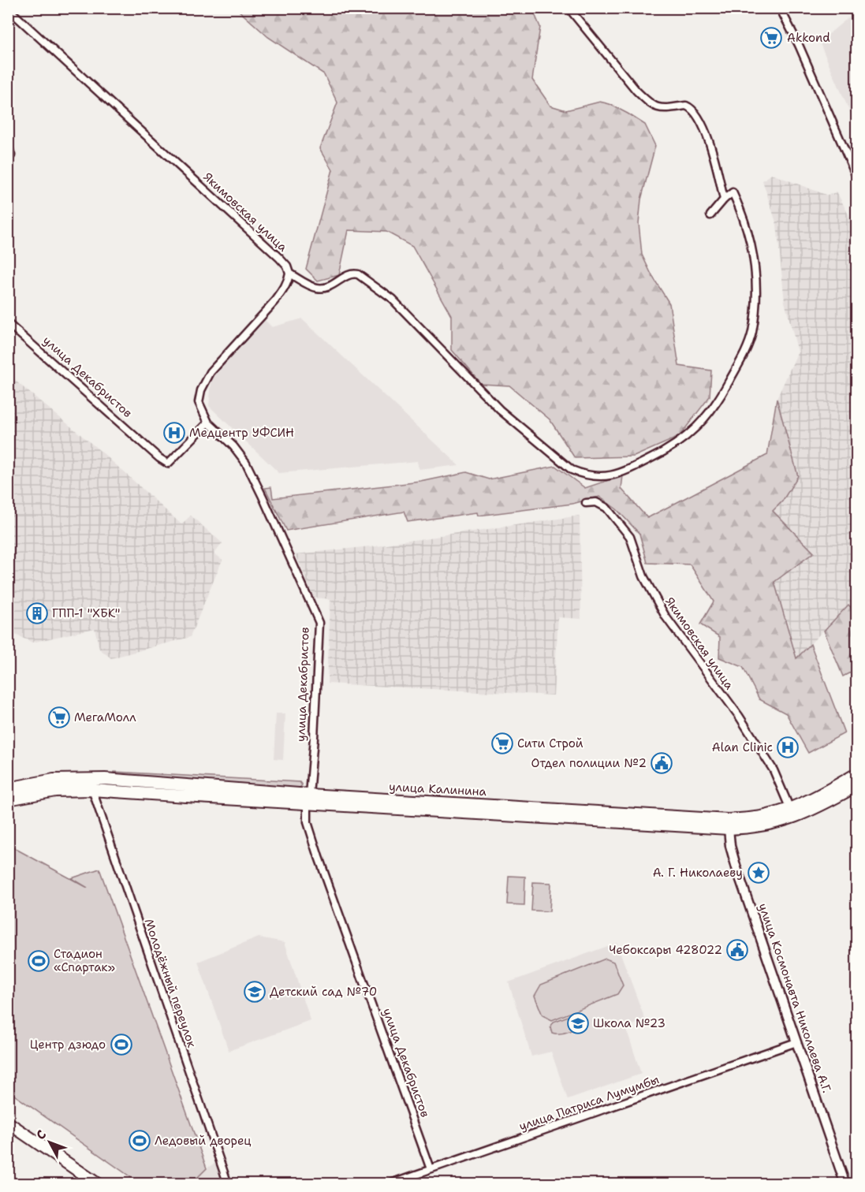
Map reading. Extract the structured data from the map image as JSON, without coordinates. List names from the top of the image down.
{
  "streets": {
    "main road": ["улица Калинина"],
    "street": [
      "Якимовская улица",
      "улица Декабристов",
      "Молодёжный переулок",
      "улица Космонавта Николаева А.Г.",
      "улица Патриса Лумумбы"
    ]
  },
  "crossings": [
    ["Якимовская улица", "улица Калинина"],
    ["улица Декабристов", "улица Калинина"],
    ["улица Декабристов", "улица Патриса Лумумбы"],
    ["улица Калинина", "Молодёжный переулок"],
    ["улица Калинина", "улица Космонавта Николаева А.Г."],
    ["улица Космонавта Николаева А.Г.", "улица Патриса Лумумбы"]
  ],
  "places": {
    "supermarket": ["Akkond", "МегаМолл", "Сити Строй"],
    "hospital": ["Медцентр УФСИН", "Alan Clinic"],
    "building": ["ГПП-1 \"ХБК\""],
    "public building": ["Отдел полиции №2", "Чебоксары 428022"],
    "place": ["А. Г. Николаеву"],
    "sports": ["Стадион «Спартак»", "Центр дзюдо", "Ледовый дворец"],
    "school or university": ["Детский сад №70", "Школа №23"]
  },
  "north": "top left"
}
